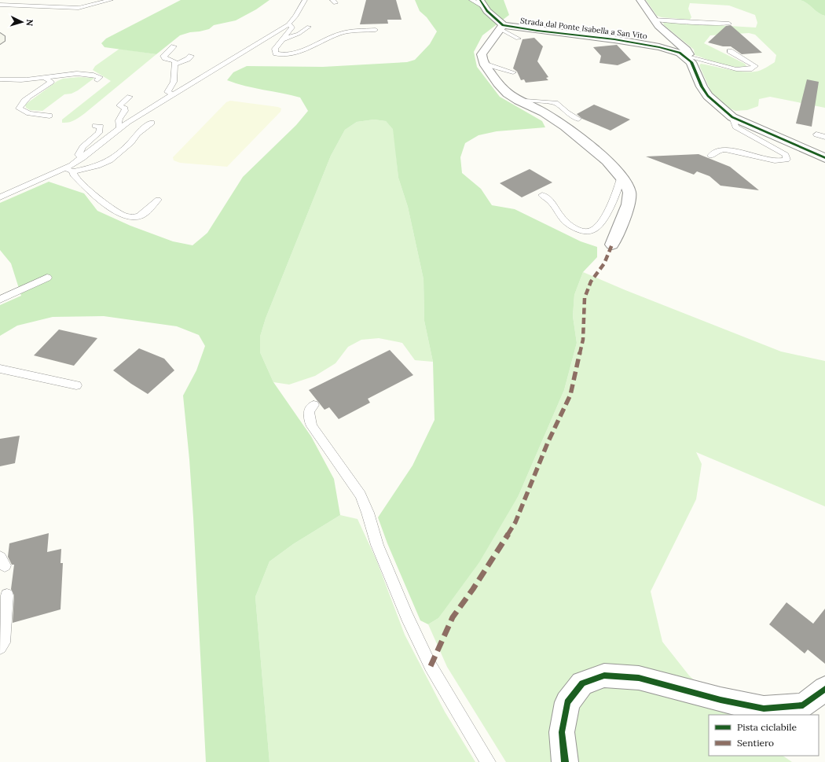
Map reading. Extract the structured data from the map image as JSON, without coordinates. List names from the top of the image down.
{
  "streets": {
    "street": ["Strada dal Ponte Isabella a San Vito"]
  },
  "legend": ["Pista ciclabile", "Sentiero"],
  "north": "right"
}
